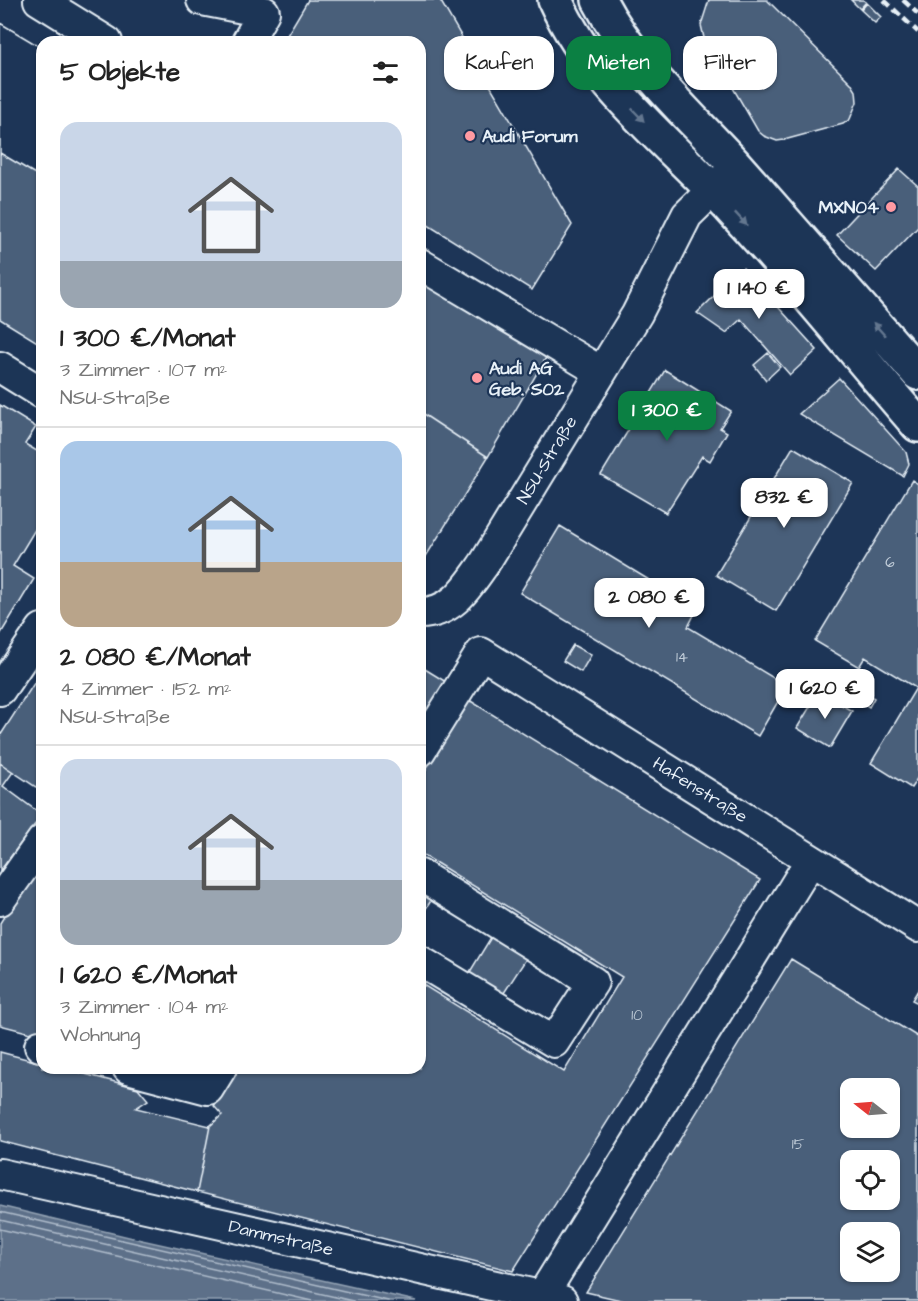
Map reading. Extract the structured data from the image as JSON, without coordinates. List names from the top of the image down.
{
  "streets": {
    "street": ["NSU-Straße", "Hafenstraße", "Dammstraße"]
  },
  "places": ["Audi Forum", "MXN04", "Audi AG Geb. S02"],
  "house_numbers": [
    "6",
    "14",
    "10",
    "15"
  ],
  "north": "left",
  "page": {
    "chip": ["Kaufen", "Mieten", "Filter"],
    "heading": "5 Objekte",
    "list": [
      {
        "name": "1 300 €/Monat",
        "note": "3 Zimmer · 107 m² · NSU-Straße"
      },
      {
        "name": "2 080 €/Monat",
        "note": "4 Zimmer · 152 m² · NSU-Straße"
      },
      {
        "name": "1 620 €/Monat",
        "note": "3 Zimmer · 104 m² · Wohnung"
      }
    ],
    "price": [
      "1 140 €",
      "1 300 €",
      "832 €",
      "2 080 €",
      "1 620 €"
    ]
  }
}
